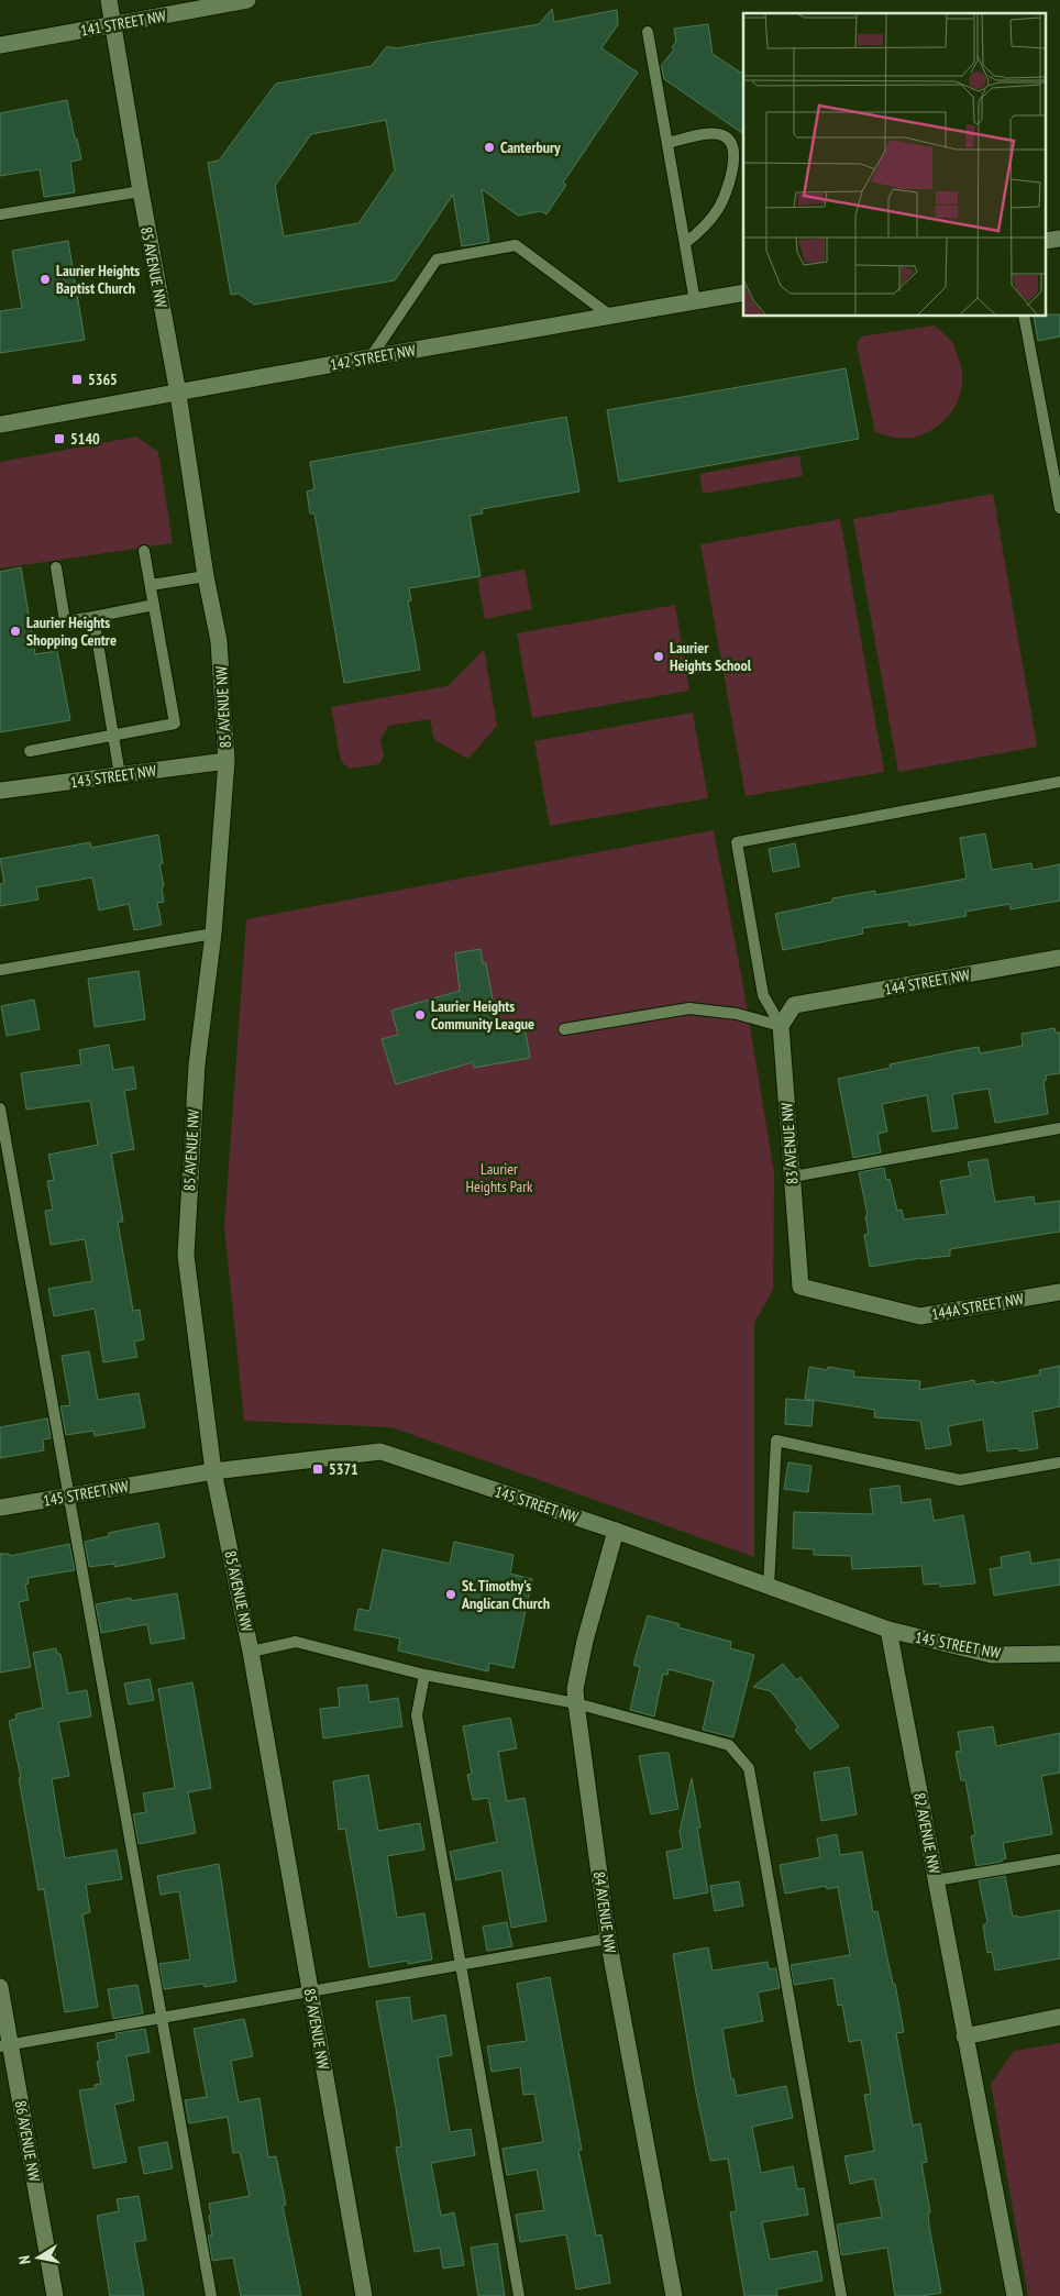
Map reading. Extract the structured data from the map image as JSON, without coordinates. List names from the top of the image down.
{
  "streets": {
    "street": [
      "141 STREET NW",
      "85 AVENUE NW",
      "142 STREET NW",
      "143 STREET NW",
      "144 STREET NW",
      "83 AVENUE NW",
      "144A STREET NW",
      "145 STREET NW",
      "82 AVENUE NW",
      "84 AVENUE NW",
      "86 AVENUE NW"
    ]
  },
  "crossings": [
    ["141 STREET NW", "85 AVENUE NW"],
    ["85 AVENUE NW", "142 STREET NW"],
    ["85 AVENUE NW", "143 STREET NW"],
    ["85 AVENUE NW", "145 STREET NW"],
    ["144 STREET NW", "83 AVENUE NW"],
    ["83 AVENUE NW", "144A STREET NW"],
    ["145 STREET NW", "82 AVENUE NW"],
    ["145 STREET NW", "84 AVENUE NW"]
  ],
  "parks": ["Laurier Heights Park"],
  "places": {
    "other": [
      "Canterbury",
      "Laurier Heights Baptist Church",
      "Laurier Heights Shopping Centre",
      "Laurier Heights School",
      "Laurier Heights Community League",
      "St. Timothy's Anglican Church"
    ],
    "transit": ["5365", "5140", "5371"]
  },
  "north": "left"
}
